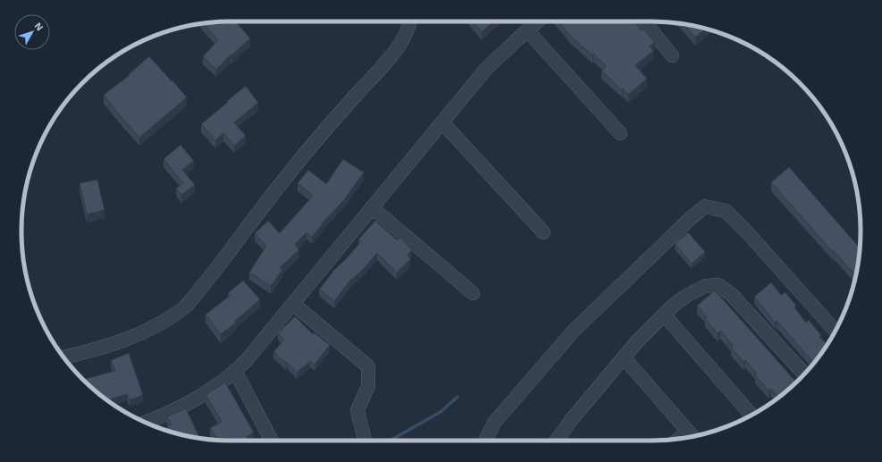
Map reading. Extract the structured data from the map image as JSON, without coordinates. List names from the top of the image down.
{
  "north": "top right"
}
